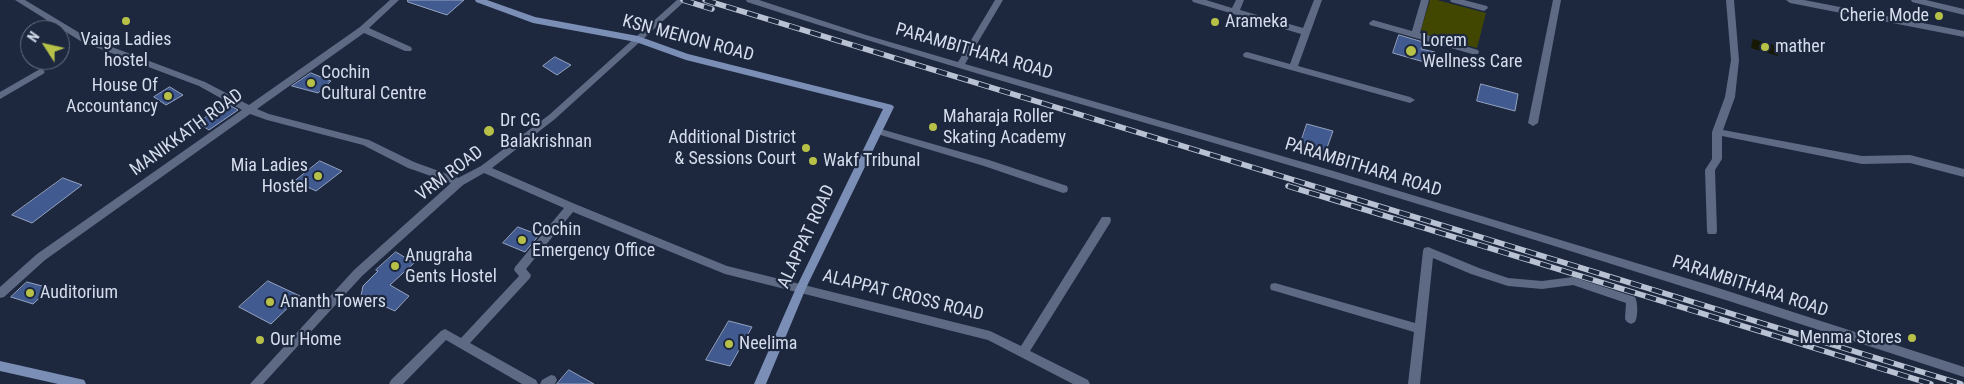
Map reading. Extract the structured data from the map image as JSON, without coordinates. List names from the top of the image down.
{
  "streets": {
    "street": [
      "KSN MENON ROAD",
      "PARAMBITHARA ROAD",
      "MANIKKATH ROAD",
      "VRM ROAD",
      "ALAPPAT ROAD",
      "ALAPPAT CROSS ROAD"
    ]
  },
  "crossings": [
    ["KSN MENON ROAD", "VRM ROAD"],
    ["KSN MENON ROAD", "ALAPPAT ROAD"],
    ["VRM ROAD", "ALAPPAT CROSS ROAD"],
    ["ALAPPAT ROAD", "ALAPPAT CROSS ROAD"]
  ],
  "places": [
    "Cherie Mode",
    "Vaiga Ladies hostel",
    "Arameka",
    "mather",
    "Lorem Wellness Care",
    "Cochin Cultural Centre",
    "House Of Accountancy",
    "Maharaja Roller Skating Academy",
    "Dr CG Balakrishnan",
    "Additional District & Sessions Court",
    "Wakf Tribunal",
    "Mia Ladies Hostel",
    "Cochin Emergency Office",
    "Anugraha Gents Hostel",
    "Auditorium",
    "Ananth Towers",
    "Menma Stores",
    "Our Home",
    "Neelima"
  ],
  "north": "top left"
}
